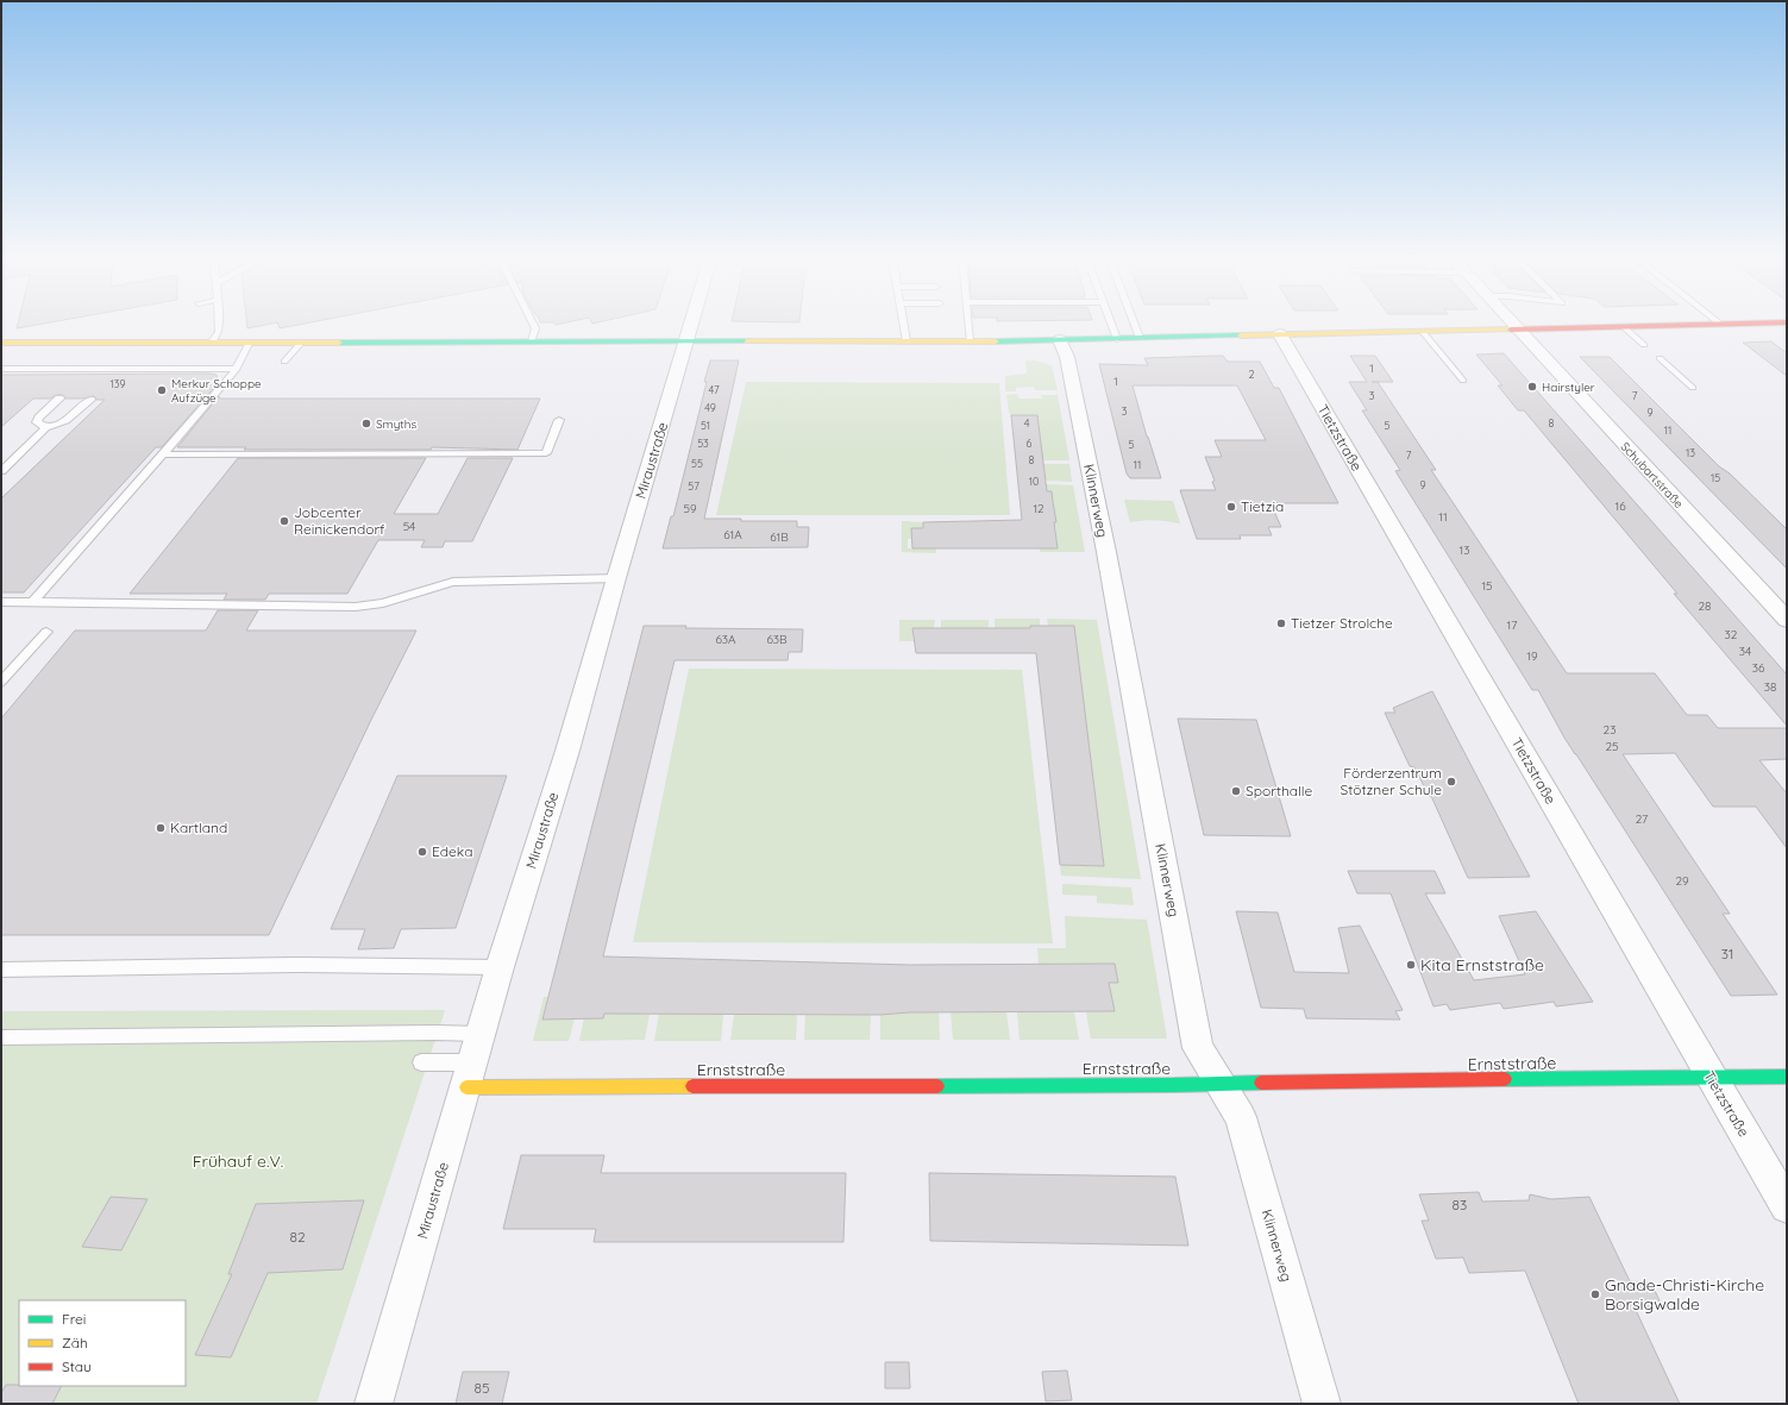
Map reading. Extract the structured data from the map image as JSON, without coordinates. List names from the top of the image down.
{
  "streets": {
    "main road": ["Ernststraße"],
    "street": [
      "Tietzstraße",
      "Miraustraße",
      "Schubartstraße",
      "Klinnerweg"
    ]
  },
  "crossings": [
    ["Tietzstraße", "Ernststraße"],
    ["Miraustraße", "Ernststraße"],
    ["Klinnerweg", "Ernststraße"]
  ],
  "parks": ["Frühauf e.V."],
  "places": [
    "Hairstyler",
    "Merkur Schoppe Aufzüge",
    "Smyths",
    "Tietzia",
    "Jobcenter Reinickendorf",
    "Tietzer Strolche",
    "Förderzentrum Stötzner Schule",
    "Sporthalle",
    "Kartland",
    "Edeka",
    "Kita Ernststraße",
    "Gnade-Christi-Kirche Borsigwalde"
  ],
  "house_numbers": [
    "1",
    "2",
    "1",
    "139",
    "47",
    "3",
    "7",
    "49",
    "3",
    "9",
    "4",
    "8",
    "51",
    "5",
    "11",
    "53",
    "6",
    "5",
    "13",
    "7",
    "8",
    "55",
    "11",
    "15",
    "10",
    "9",
    "57",
    "16",
    "59",
    "12",
    "11",
    "54",
    "61A",
    "61B",
    "13",
    "15",
    "28",
    "17",
    "32",
    "63A",
    "63B",
    "34",
    "19",
    "36",
    "38",
    "23",
    "25",
    "27",
    "29",
    "31",
    "83",
    "82",
    "85"
  ],
  "legend": ["Frei", "Zäh", "Stau"]
}
